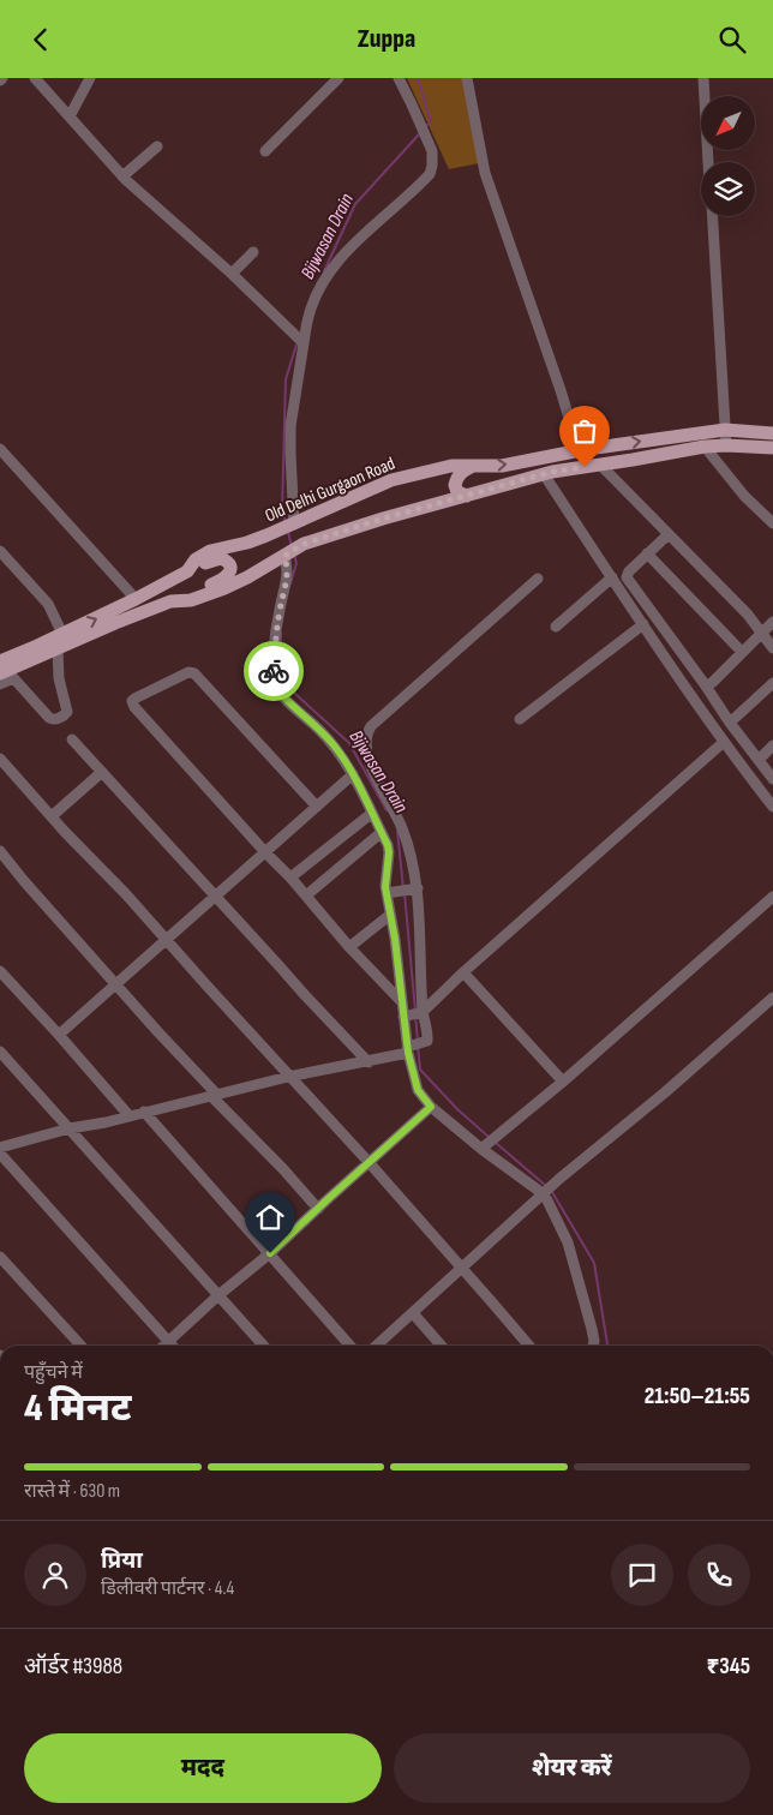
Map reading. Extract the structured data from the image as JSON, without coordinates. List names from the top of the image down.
{
  "streets": {
    "main road": ["Old Delhi Gurgaon Road"]
  },
  "water": ["Bijwasan Drain"],
  "north": "bottom left",
  "page": {
    "header": "Zuppa",
    "heading": ["4 मिनट", "पहुँचने में", "21:50–21:55"],
    "panel": [
      "प्रिया",
      "डिलीवरी पार्टनर · 4.4",
      "ऑर्डर #3988",
      "₹345"
    ],
    "bar": "रास्ते में · 630 m",
    "buttons": ["मदद", "शेयर करें"]
  }
}
